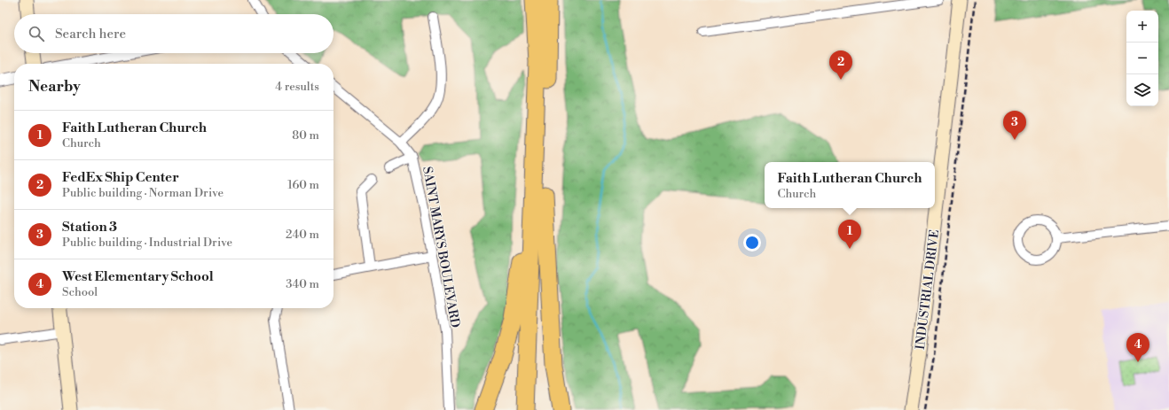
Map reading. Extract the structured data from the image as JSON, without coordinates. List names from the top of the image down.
{
  "streets": {
    "main road": ["INDUSTRIAL DRIVE"],
    "street": ["SAINT MARYS BOULEVARD"]
  },
  "page": {
    "map_buttons": ["+", "−"],
    "search": "Search here",
    "pins": [
      "2",
      "3",
      "1",
      "4"
    ],
    "heading": ["Nearby", "4 results"],
    "list": [
      {
        "mark": "1",
        "name": "Faith Lutheran Church",
        "note": "Church",
        "value": "80 m"
      },
      {
        "mark": "2",
        "name": "FedEx Ship Center",
        "note": "Public building · Norman Drive",
        "value": "160 m"
      },
      {
        "mark": "3",
        "name": "Station 3",
        "note": "Public building · Industrial Drive",
        "value": "240 m"
      },
      {
        "mark": "4",
        "name": "West Elementary School",
        "note": "School",
        "value": "340 m"
      }
    ],
    "popup": ["Faith Lutheran Church", "Church"]
  }
}
